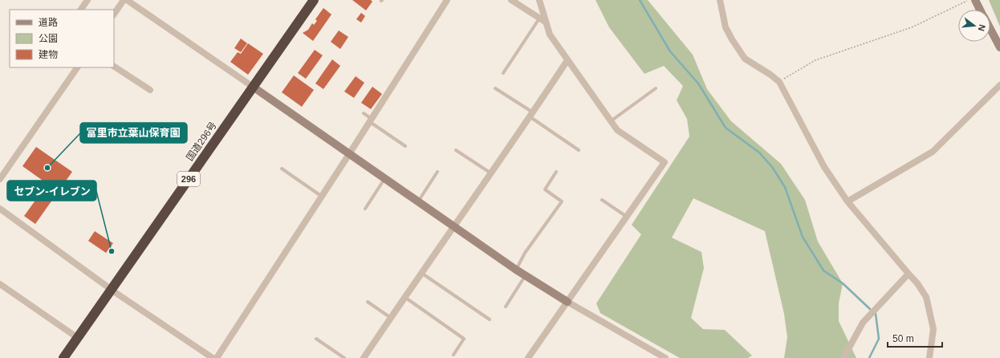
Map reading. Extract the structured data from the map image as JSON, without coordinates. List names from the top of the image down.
{
  "streets": {
    "highway": ["国道296号", "296"]
  },
  "places": ["富里市立葉山保育園", "セブン-イレブン"],
  "legend": ["道路", "公園", "建物"],
  "scale_bar": "50 m",
  "north": "right"
}
